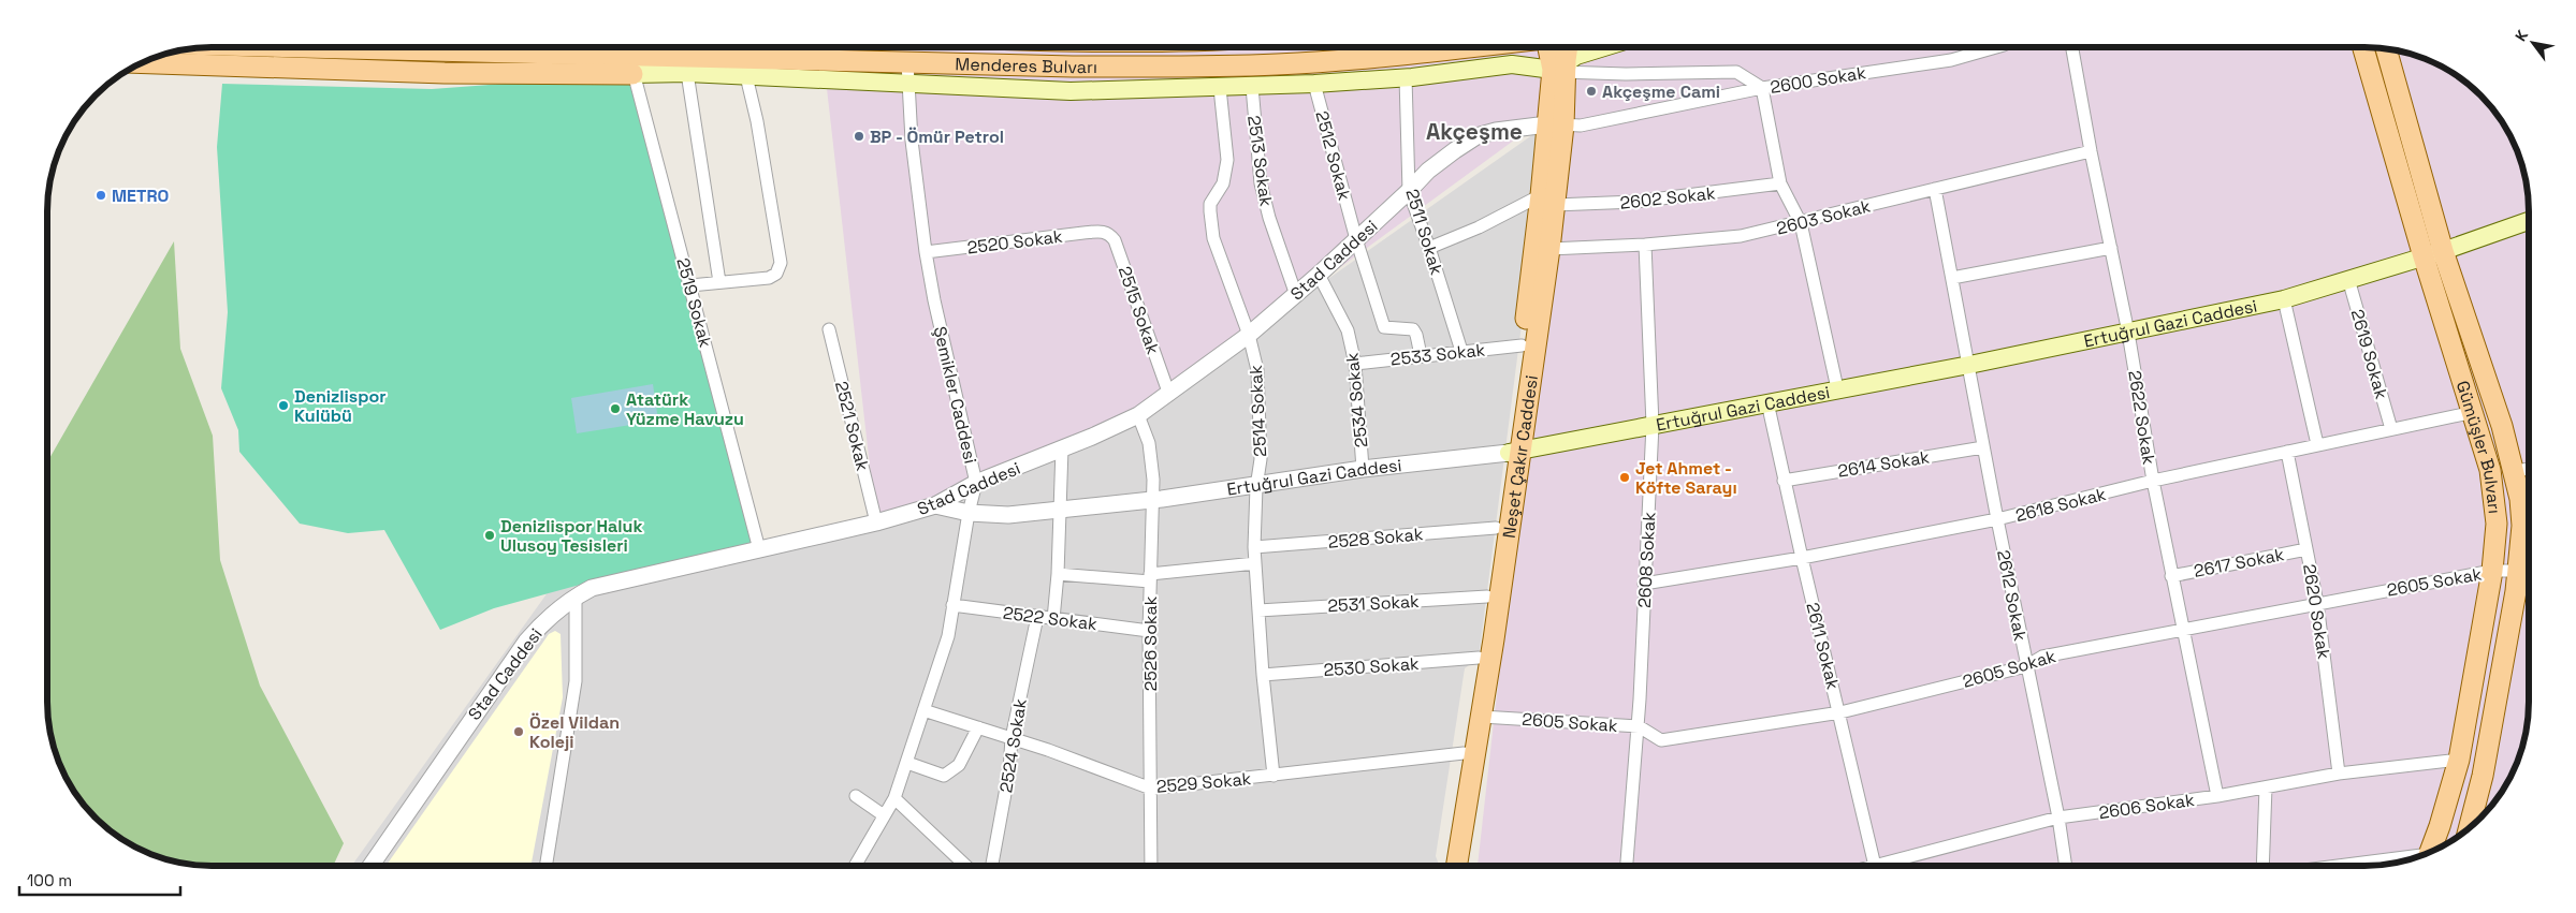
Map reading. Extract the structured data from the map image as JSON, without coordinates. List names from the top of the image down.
{
  "streets": {
    "main road": [
      "Menderes Bulvarı",
      "Ertuğrul Gazi Caddesi",
      "Gümüşler Bulvarı",
      "Neşet Çakır Caddesi"
    ],
    "street": [
      "2600 Sokak",
      "2512 Sokak",
      "2513 Sokak",
      "2602 Sokak",
      "2603 Sokak",
      "2511 Sokak",
      "2520 Sokak",
      "Stad Caddesi",
      "2519 Sokak",
      "2515 Sokak",
      "2533 Sokak",
      "2619 Sokak",
      "Şemikler Caddesi",
      "2534 Sokak",
      "2514 Sokak",
      "2622 Sokak",
      "2521 Sokak",
      "2614 Sokak",
      "2618 Sokak",
      "2528 Sokak",
      "2608 Sokak",
      "2617 Sokak",
      "2605 Sokak",
      "2612 Sokak",
      "2531 Sokak",
      "2620 Sokak",
      "2522 Sokak",
      "2526 Sokak",
      "2611 Sokak",
      "2530 Sokak",
      "2524 Sokak",
      "2529 Sokak",
      "2606 Sokak"
    ]
  },
  "crossings": [
    ["Menderes Bulvarı", "2519 Sokak"],
    ["Menderes Bulvarı", "Şemikler Caddesi"],
    ["2600 Sokak", "Neşet Çakır Caddesi"],
    ["2512 Sokak", "Stad Caddesi"],
    ["2512 Sokak", "2533 Sokak"],
    ["2513 Sokak", "Stad Caddesi"],
    ["2602 Sokak", "Neşet Çakır Caddesi"],
    ["2603 Sokak", "2622 Sokak"],
    ["2603 Sokak", "Neşet Çakır Caddesi"],
    ["2603 Sokak", "2608 Sokak"],
    ["2603 Sokak", "2612 Sokak"],
    ["2511 Sokak", "Stad Caddesi"],
    ["2511 Sokak", "2533 Sokak"],
    ["2520 Sokak", "2515 Sokak"],
    ["2520 Sokak", "Şemikler Caddesi"],
    ["Stad Caddesi", "2519 Sokak"],
    ["Stad Caddesi", "2515 Sokak"],
    ["Stad Caddesi", "Ertuğrul Gazi Caddesi"],
    ["Stad Caddesi", "Şemikler Caddesi"],
    ["Stad Caddesi", "2534 Sokak"],
    ["Stad Caddesi", "2514 Sokak"],
    ["Stad Caddesi", "2521 Sokak"],
    ["Stad Caddesi", "Neşet Çakır Caddesi"],
    ["Stad Caddesi", "2526 Sokak"],
    ["Ertuğrul Gazi Caddesi", "2619 Sokak"],
    ["Ertuğrul Gazi Caddesi", "Şemikler Caddesi"],
    ["Ertuğrul Gazi Caddesi", "2534 Sokak"],
    ["Ertuğrul Gazi Caddesi", "2514 Sokak"],
    ["Ertuğrul Gazi Caddesi", "2622 Sokak"],
    ["Ertuğrul Gazi Caddesi", "Gümüşler Bulvarı"],
    ["Ertuğrul Gazi Caddesi", "Neşet Çakır Caddesi"],
    ["Ertuğrul Gazi Caddesi", "2608 Sokak"],
    ["Ertuğrul Gazi Caddesi", "2612 Sokak"],
    ["Ertuğrul Gazi Caddesi", "2526 Sokak"],
    ["Ertuğrul Gazi Caddesi", "2611 Sokak"],
    ["2533 Sokak", "2534 Sokak"],
    ["2533 Sokak", "Neşet Çakır Caddesi"],
    ["2619 Sokak", "2618 Sokak"],
    ["Şemikler Caddesi", "2522 Sokak"],
    ["Şemikler Caddesi", "2529 Sokak"],
    ["2514 Sokak", "2528 Sokak"],
    ["2514 Sokak", "2531 Sokak"],
    ["2514 Sokak", "2530 Sokak"],
    ["2514 Sokak", "2529 Sokak"],
    ["2622 Sokak", "2618 Sokak"],
    ["2622 Sokak", "2617 Sokak"],
    ["2622 Sokak", "2605 Sokak"],
    ["2622 Sokak", "2606 Sokak"],
    ["Gümüşler Bulvarı", "2618 Sokak"],
    ["Gümüşler Bulvarı", "2605 Sokak"],
    ["Gümüşler Bulvarı", "2606 Sokak"],
    ["Neşet Çakır Caddesi", "2528 Sokak"],
    ["Neşet Çakır Caddesi", "2605 Sokak"],
    ["Neşet Çakır Caddesi", "2531 Sokak"],
    ["Neşet Çakır Caddesi", "2530 Sokak"],
    ["Neşet Çakır Caddesi", "2529 Sokak"],
    ["2614 Sokak", "2612 Sokak"],
    ["2614 Sokak", "2611 Sokak"],
    ["2618 Sokak", "2608 Sokak"],
    ["2618 Sokak", "2612 Sokak"],
    ["2618 Sokak", "2620 Sokak"],
    ["2618 Sokak", "2611 Sokak"],
    ["2608 Sokak", "2605 Sokak"],
    ["2617 Sokak", "2620 Sokak"],
    ["2605 Sokak", "2612 Sokak"],
    ["2605 Sokak", "2620 Sokak"],
    ["2605 Sokak", "2611 Sokak"],
    ["2612 Sokak", "2606 Sokak"],
    ["2620 Sokak", "2606 Sokak"],
    ["2522 Sokak", "2526 Sokak"],
    ["2522 Sokak", "2524 Sokak"],
    ["2526 Sokak", "2529 Sokak"],
    ["2611 Sokak", "2606 Sokak"],
    ["2524 Sokak", "2529 Sokak"]
  ],
  "districts": ["Akçeşme"],
  "places": [
    "Akçeşme Cami",
    "BP - Ömür Petrol",
    "METRO",
    "Denizlispor Kulübü",
    "Atatürk Yüzme Havuzu",
    "Jet Ahmet - Köfte Sarayı",
    "Denizlispor Haluk Ulusoy Tesisleri",
    "Özel Vildan Koleji"
  ],
  "scale_bar": "100 m",
  "north": "top left"
}
